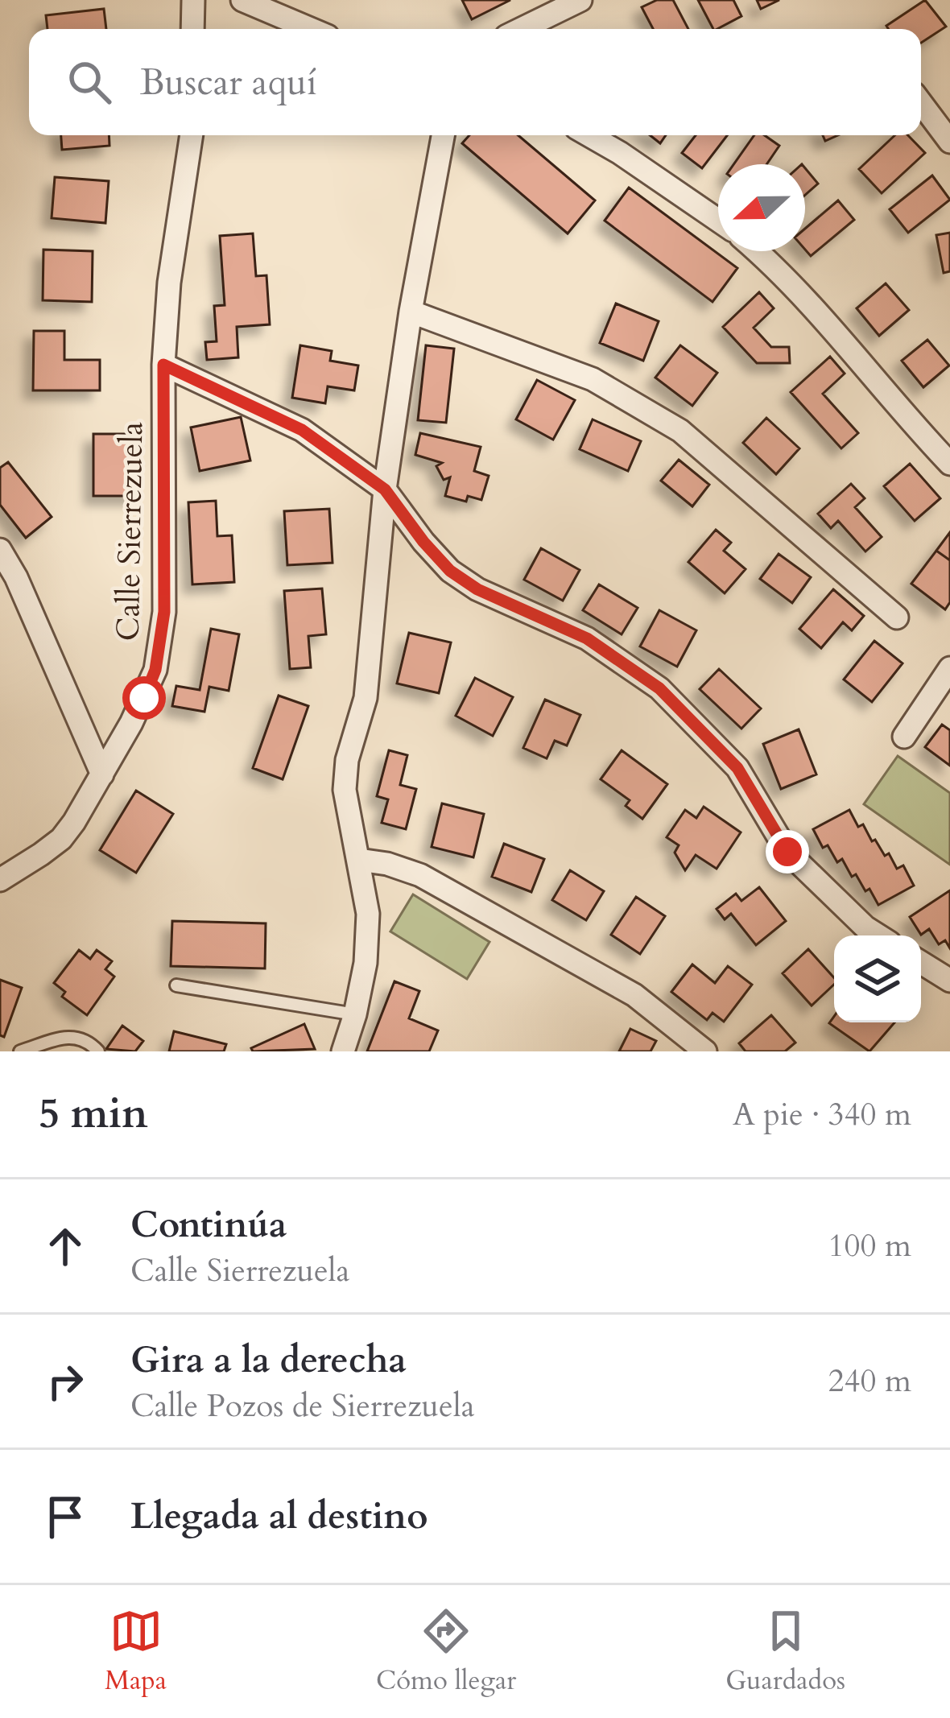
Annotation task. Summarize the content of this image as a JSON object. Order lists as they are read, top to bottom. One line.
{"streets":{"street":["Calle Sierrezuela"]},"north":"left","page":{"search":"Buscar aquí","heading":["5 min","A pie · 340 m"],"list":[["Continúa","Calle Sierrezuela","100 m"],["Gira a la derecha","Calle Pozos de Sierrezuela","240 m"],"Llegada al destino"],"nav":["Mapa","Cómo llegar","Guardados"]}}
